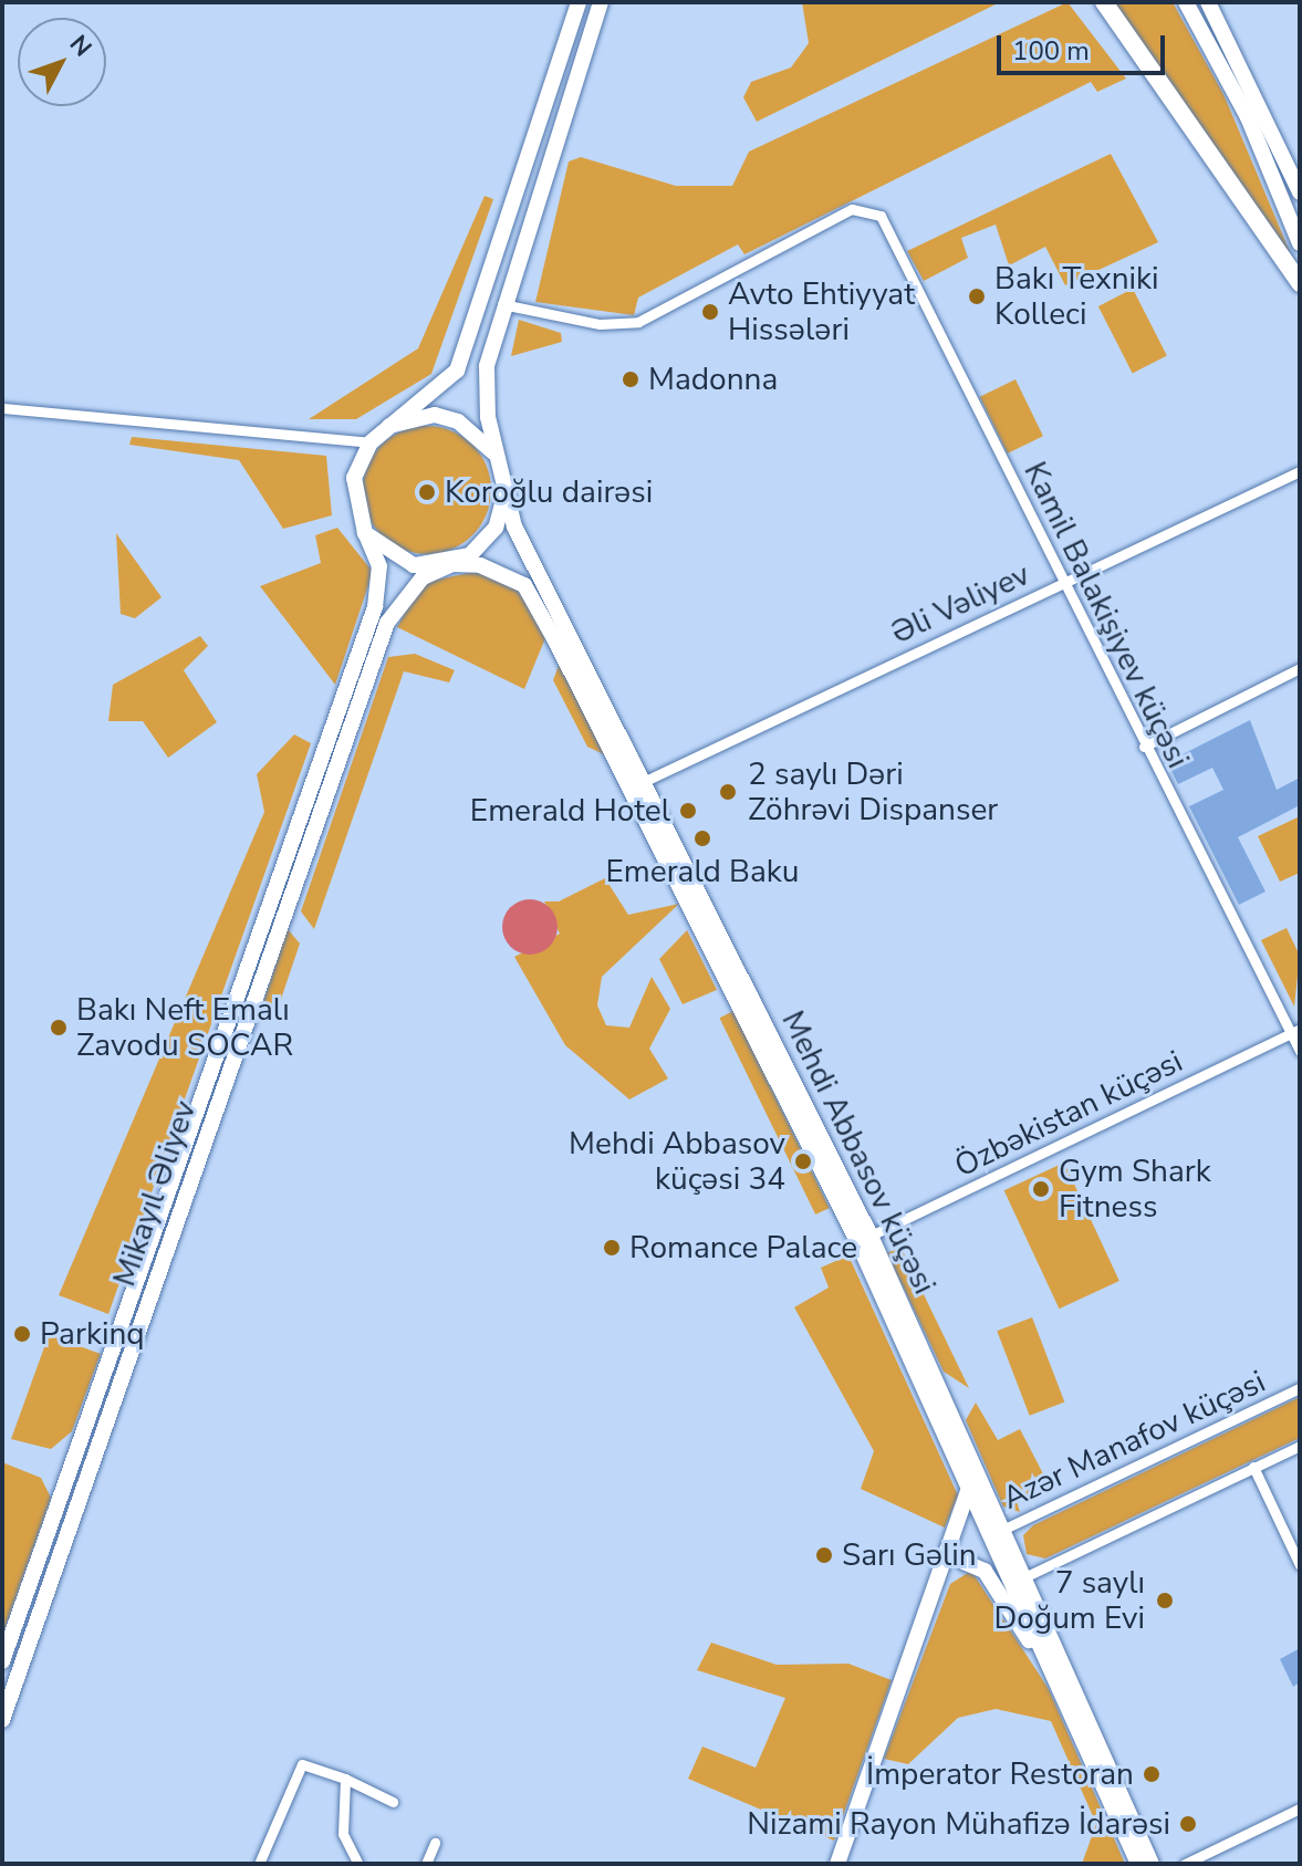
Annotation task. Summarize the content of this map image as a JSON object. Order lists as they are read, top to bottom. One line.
{"streets":{"main road":["Mehdi Abbasov küçəsi","Mikayıl Əliyev"],"street":["Əli Vəliyev","Kamil Balakişiyev küçəsi","Özbəkistan küçəsi","Azər Manafov küçəsi"]},"crossings":[["Əli Vəliyev","Kamil Balakişiyev küçəsi"],["Əli Vəliyev","Mehdi Abbasov küçəsi"],["Kamil Balakişiyev küçəsi","Özbəkistan küçəsi"],["Kamil Balakişiyev küçəsi","Mehdi Abbasov küçəsi"],["Özbəkistan küçəsi","Mehdi Abbasov küçəsi"],["Mehdi Abbasov küçəsi","Mikayıl Əliyev"],["Mehdi Abbasov küçəsi","Azər Manafov küçəsi"]],"places":["Bakı Texniki Kolleci","Avto Ehtiyyat Hissәlәri","Madonna","Koroğlu dairəsi","2 saylı Dəri Zöhrəvi Dispanser","Emerald Hotel","Emerald Baku","Bakı Neft Emalı Zavodu SOCAR","Mehdi Abbasov küçəsi 34","Gym Shark Fitness","Romance Palace","Parkinq","Sarı Gəlin","7 saylı Doğum Evi","İmperator Restoran","Nizami Rayon Mühafizə İdarəsi"],"scale_bar":"100 m","north":"top right"}
